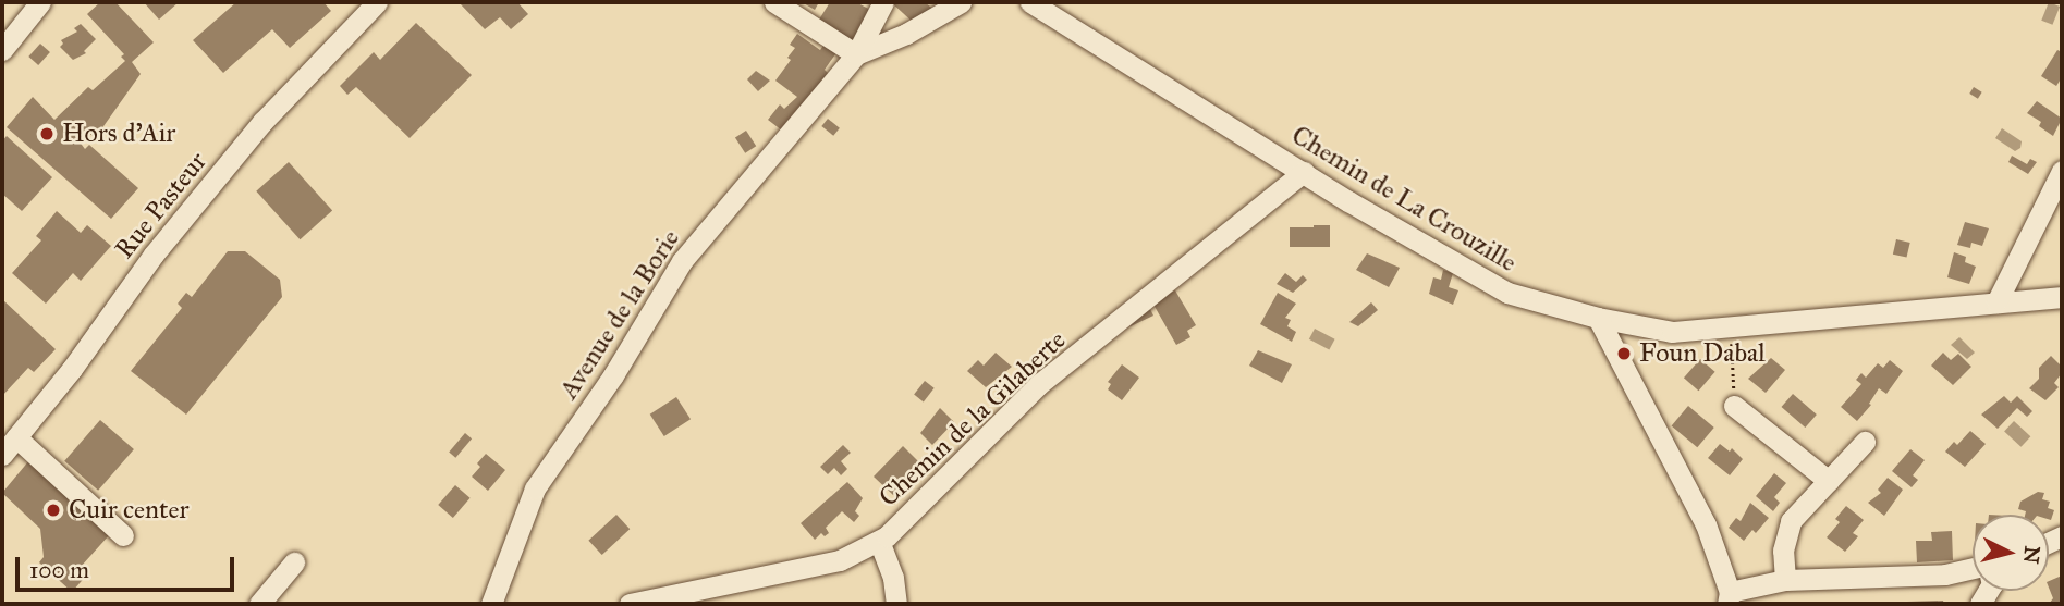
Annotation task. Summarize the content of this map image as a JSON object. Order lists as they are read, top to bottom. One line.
{"streets":{"street":["Chemin de La Crouzille","Rue Pasteur","Avenue de la Borie","Chemin de la Gilaberte"]},"crossings":[["Chemin de La Crouzille","Chemin de la Gilaberte"]],"places":["Hors d'Air","Foun Dabal","Cuir center"],"scale_bar":"100 m","north":"right"}
